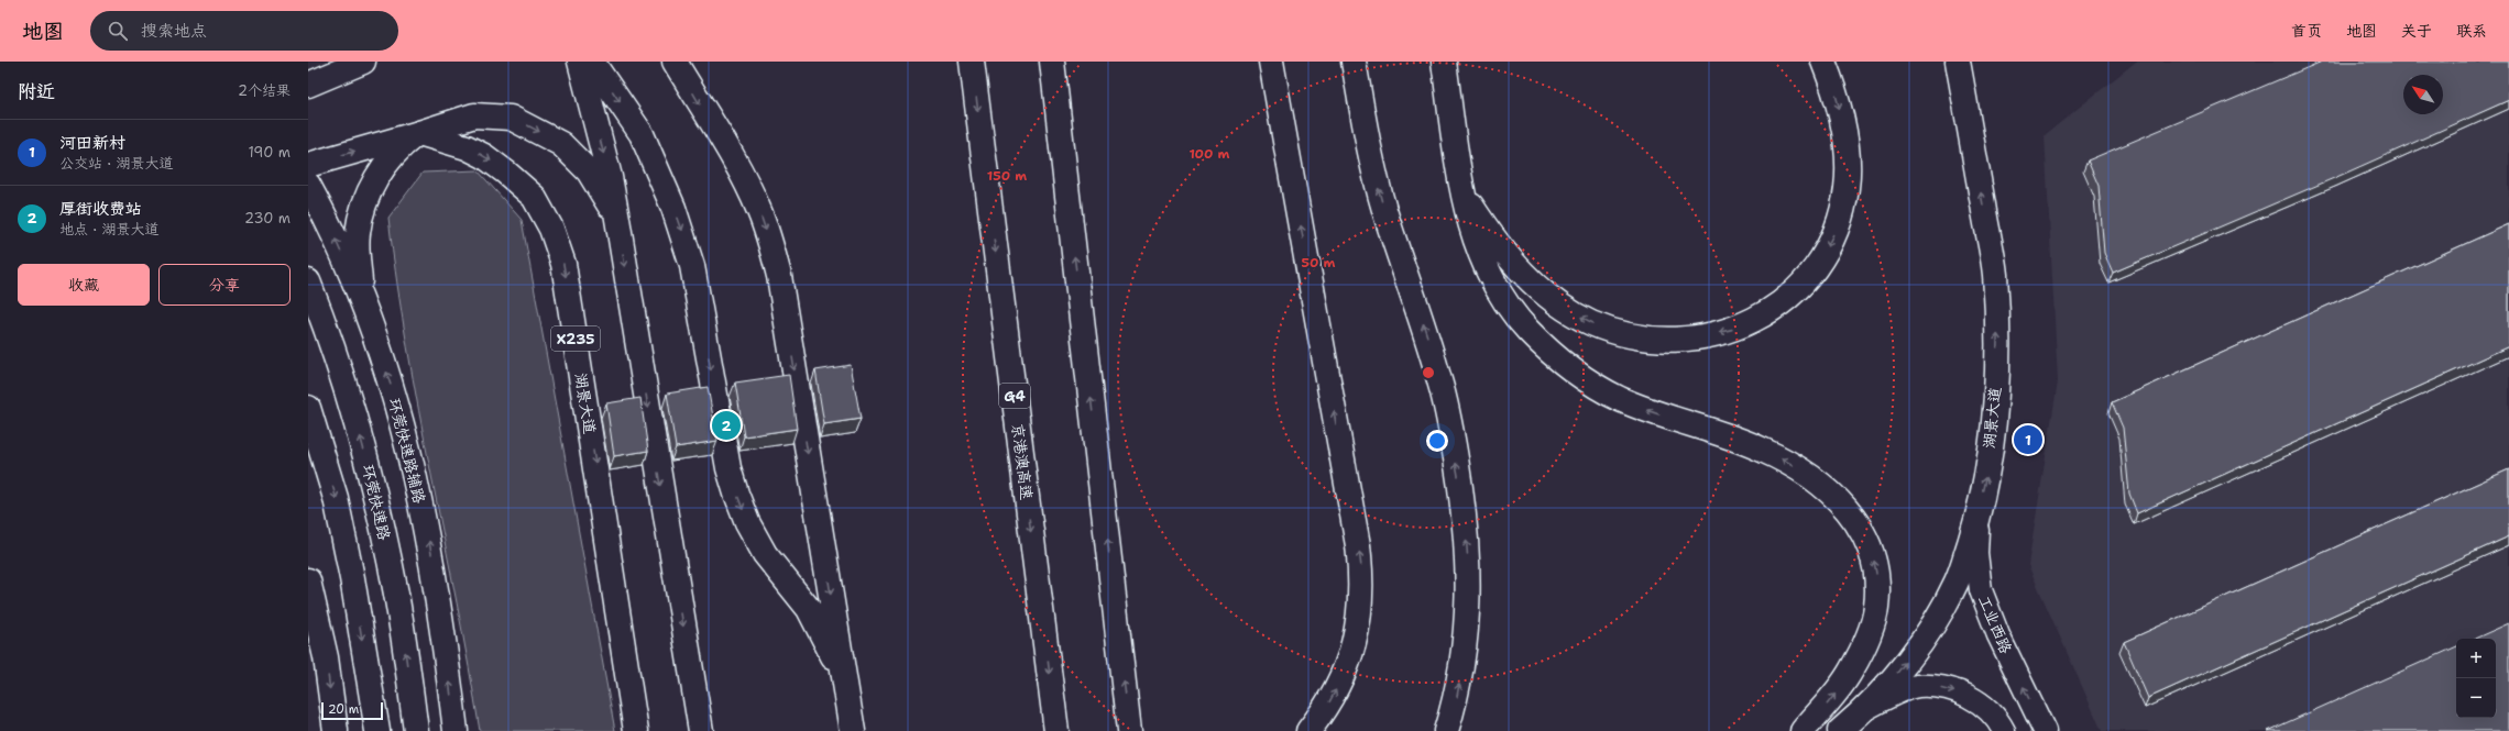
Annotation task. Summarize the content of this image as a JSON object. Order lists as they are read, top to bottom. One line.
{"streets":{"main road":["X235","G4","湖景大道","环莞快速路辅路","京港澳高速","环莞快速路"],"street":["工业西路"]},"crossings":[["湖景大道","工业西路"]],"one_way":["工业西路"],"scale_bar":"20 m","north":"top left","page":{"header":"地图","search":"搜索地点","nav":["首页","地图","关于","联系"],"heading":["附近","2个结果"],"list":[{"mark":"1","name":"河田新村","note":"公交站 · 湖景大道","value":"190 m"},{"mark":"2","name":"厚街收费站","note":"地点 · 湖景大道","value":"230 m"}],"buttons":["收藏","分享"],"pins":["2","1"],"map_buttons":["+","−"],"scale":"20 m"},"rings":["100 m","150 m","50 m"]}
